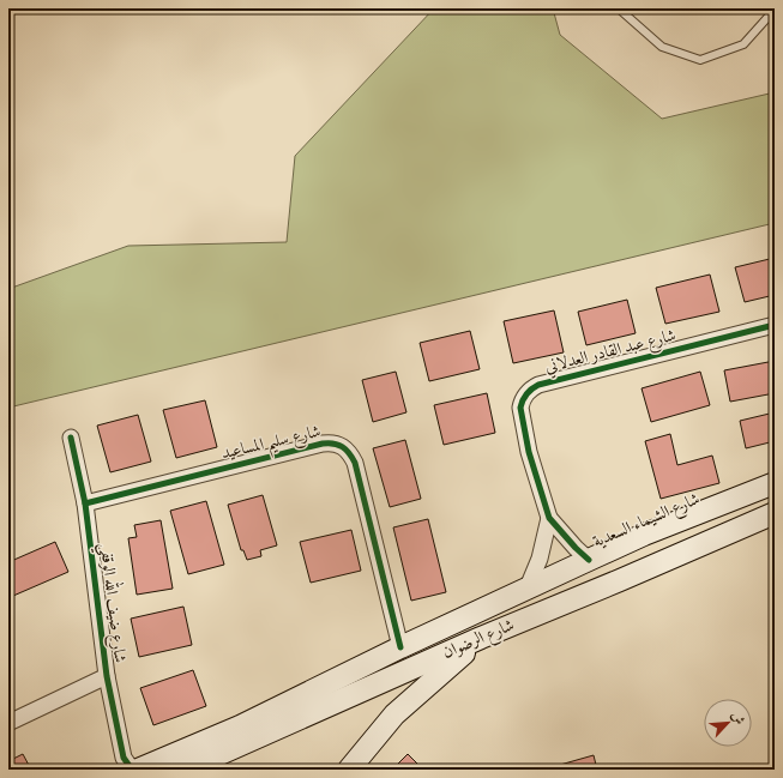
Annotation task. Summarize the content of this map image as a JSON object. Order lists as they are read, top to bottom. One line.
{"streets":{"main road":["شارع الشيماء السعدية","شارع الرضوان"],"street":["شارع عبد القادر العدلاني","شارع سليم المساعيد","شارع ضيف الله الوقفي"]},"crossings":[["شارع عبد القادر العدلاني","شارع الشيماء السعدية"],["شارع سليم المساعيد","شارع الشيماء السعدية"],["شارع سليم المساعيد","شارع ضيف الله الوقفي"]],"north":"top right"}
